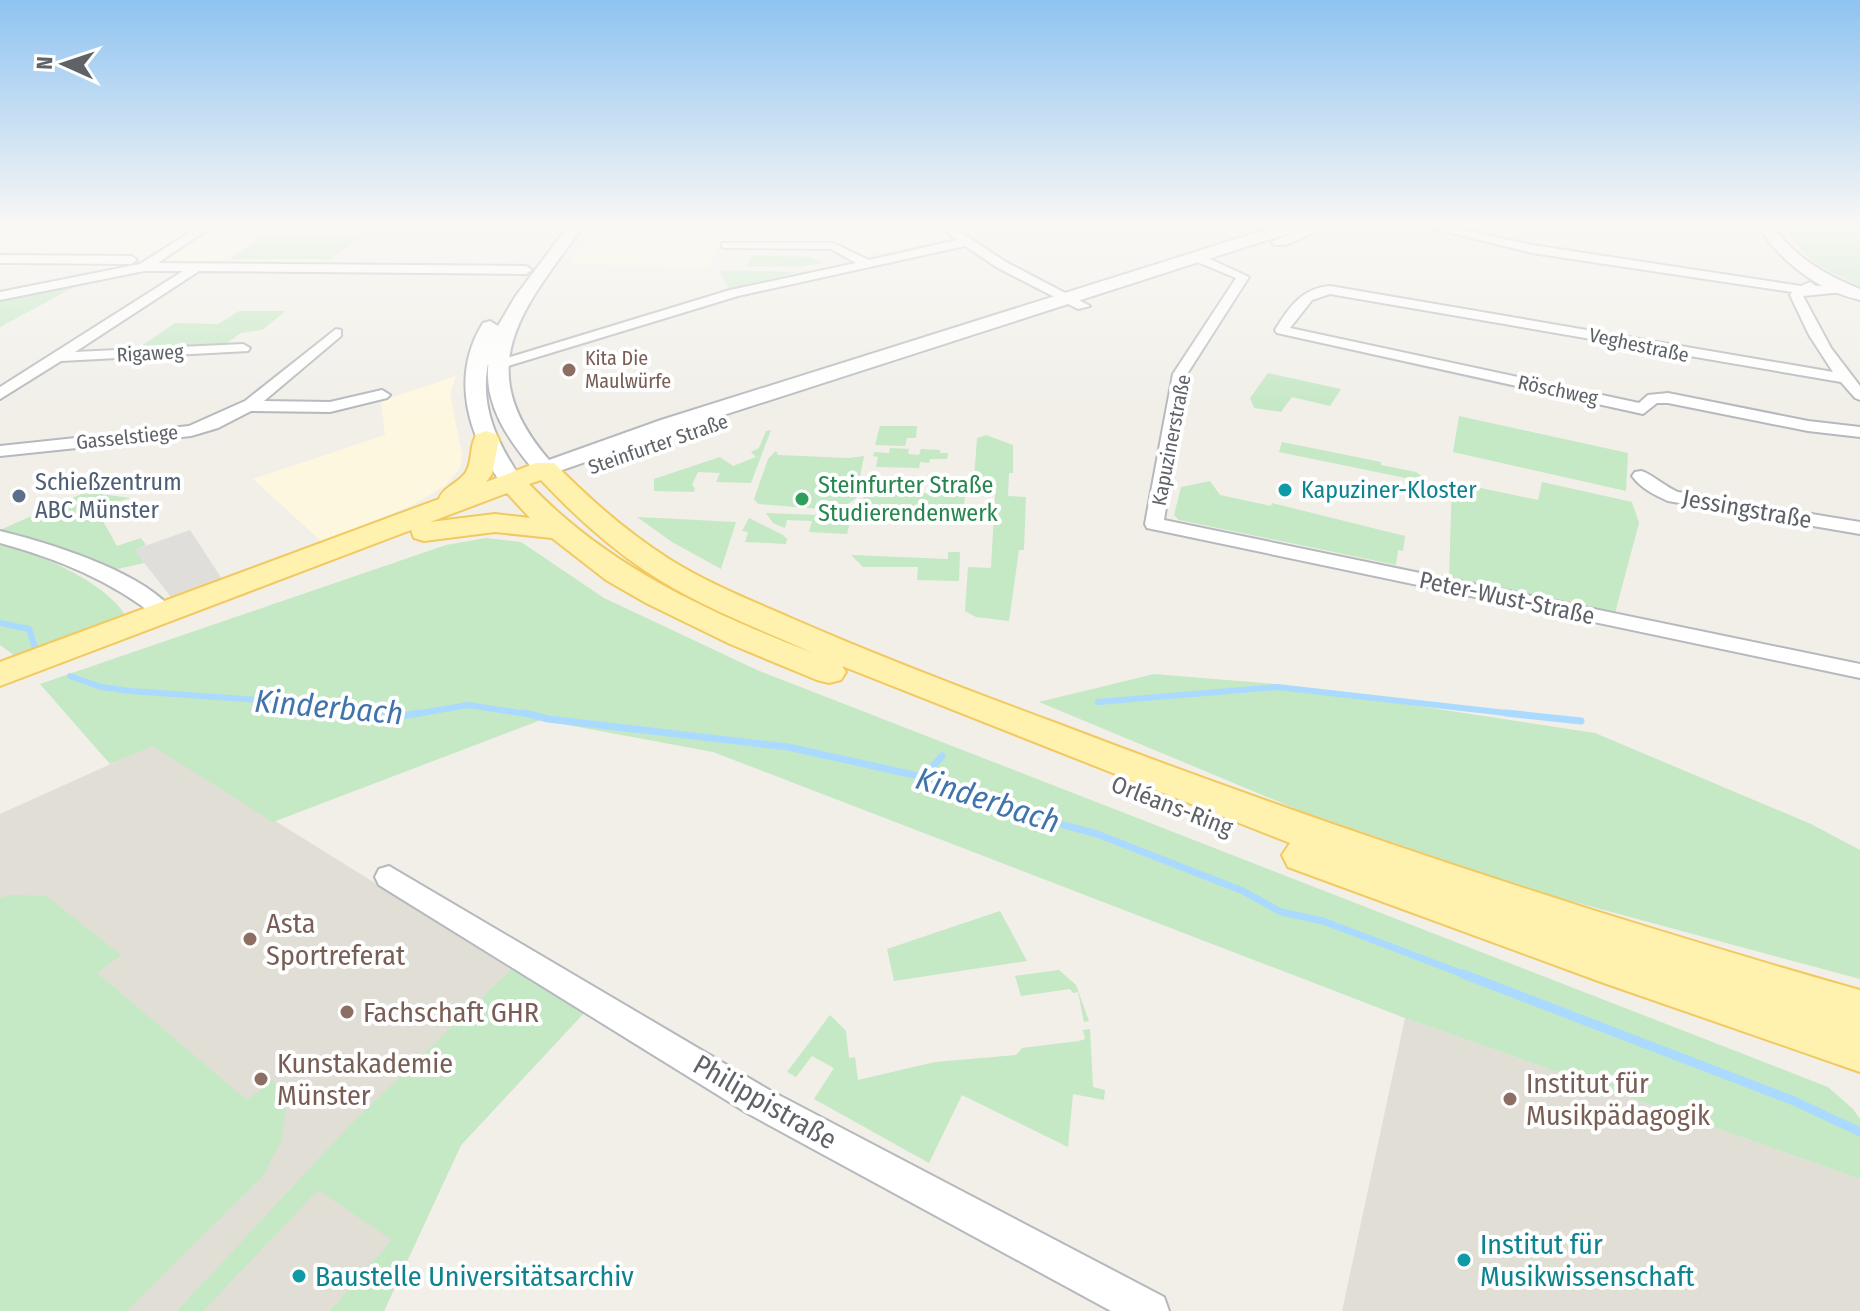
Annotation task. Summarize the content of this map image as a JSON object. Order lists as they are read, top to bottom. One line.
{"streets":{"main road":["Steinfurter Straße","Orléans-Ring"],"street":["Veghestraße","Rigaweg","Röschweg","Gasselstiege","Kapuzinerstraße","Jessingstraße","Peter-Wust-Straße","Philippistraße"]},"crossings":[["Veghestraße","Röschweg"],["Kapuzinerstraße","Peter-Wust-Straße"],["Steinfurter Straße","Orléans-Ring"]],"water":["Kinderbach"],"places":["Kita Die Maulwürfe","Kapuziner-Kloster","Schießzentrum ABC Münster","Steinfurter Straße Studierendenwerk","Asta Sportreferat","Fachschaft GHR","Kunstakademie Münster","Institut für Musikpädagogik","Institut für Musikwissenschaft","Baustelle Universitätsarchiv"],"north":"left"}
